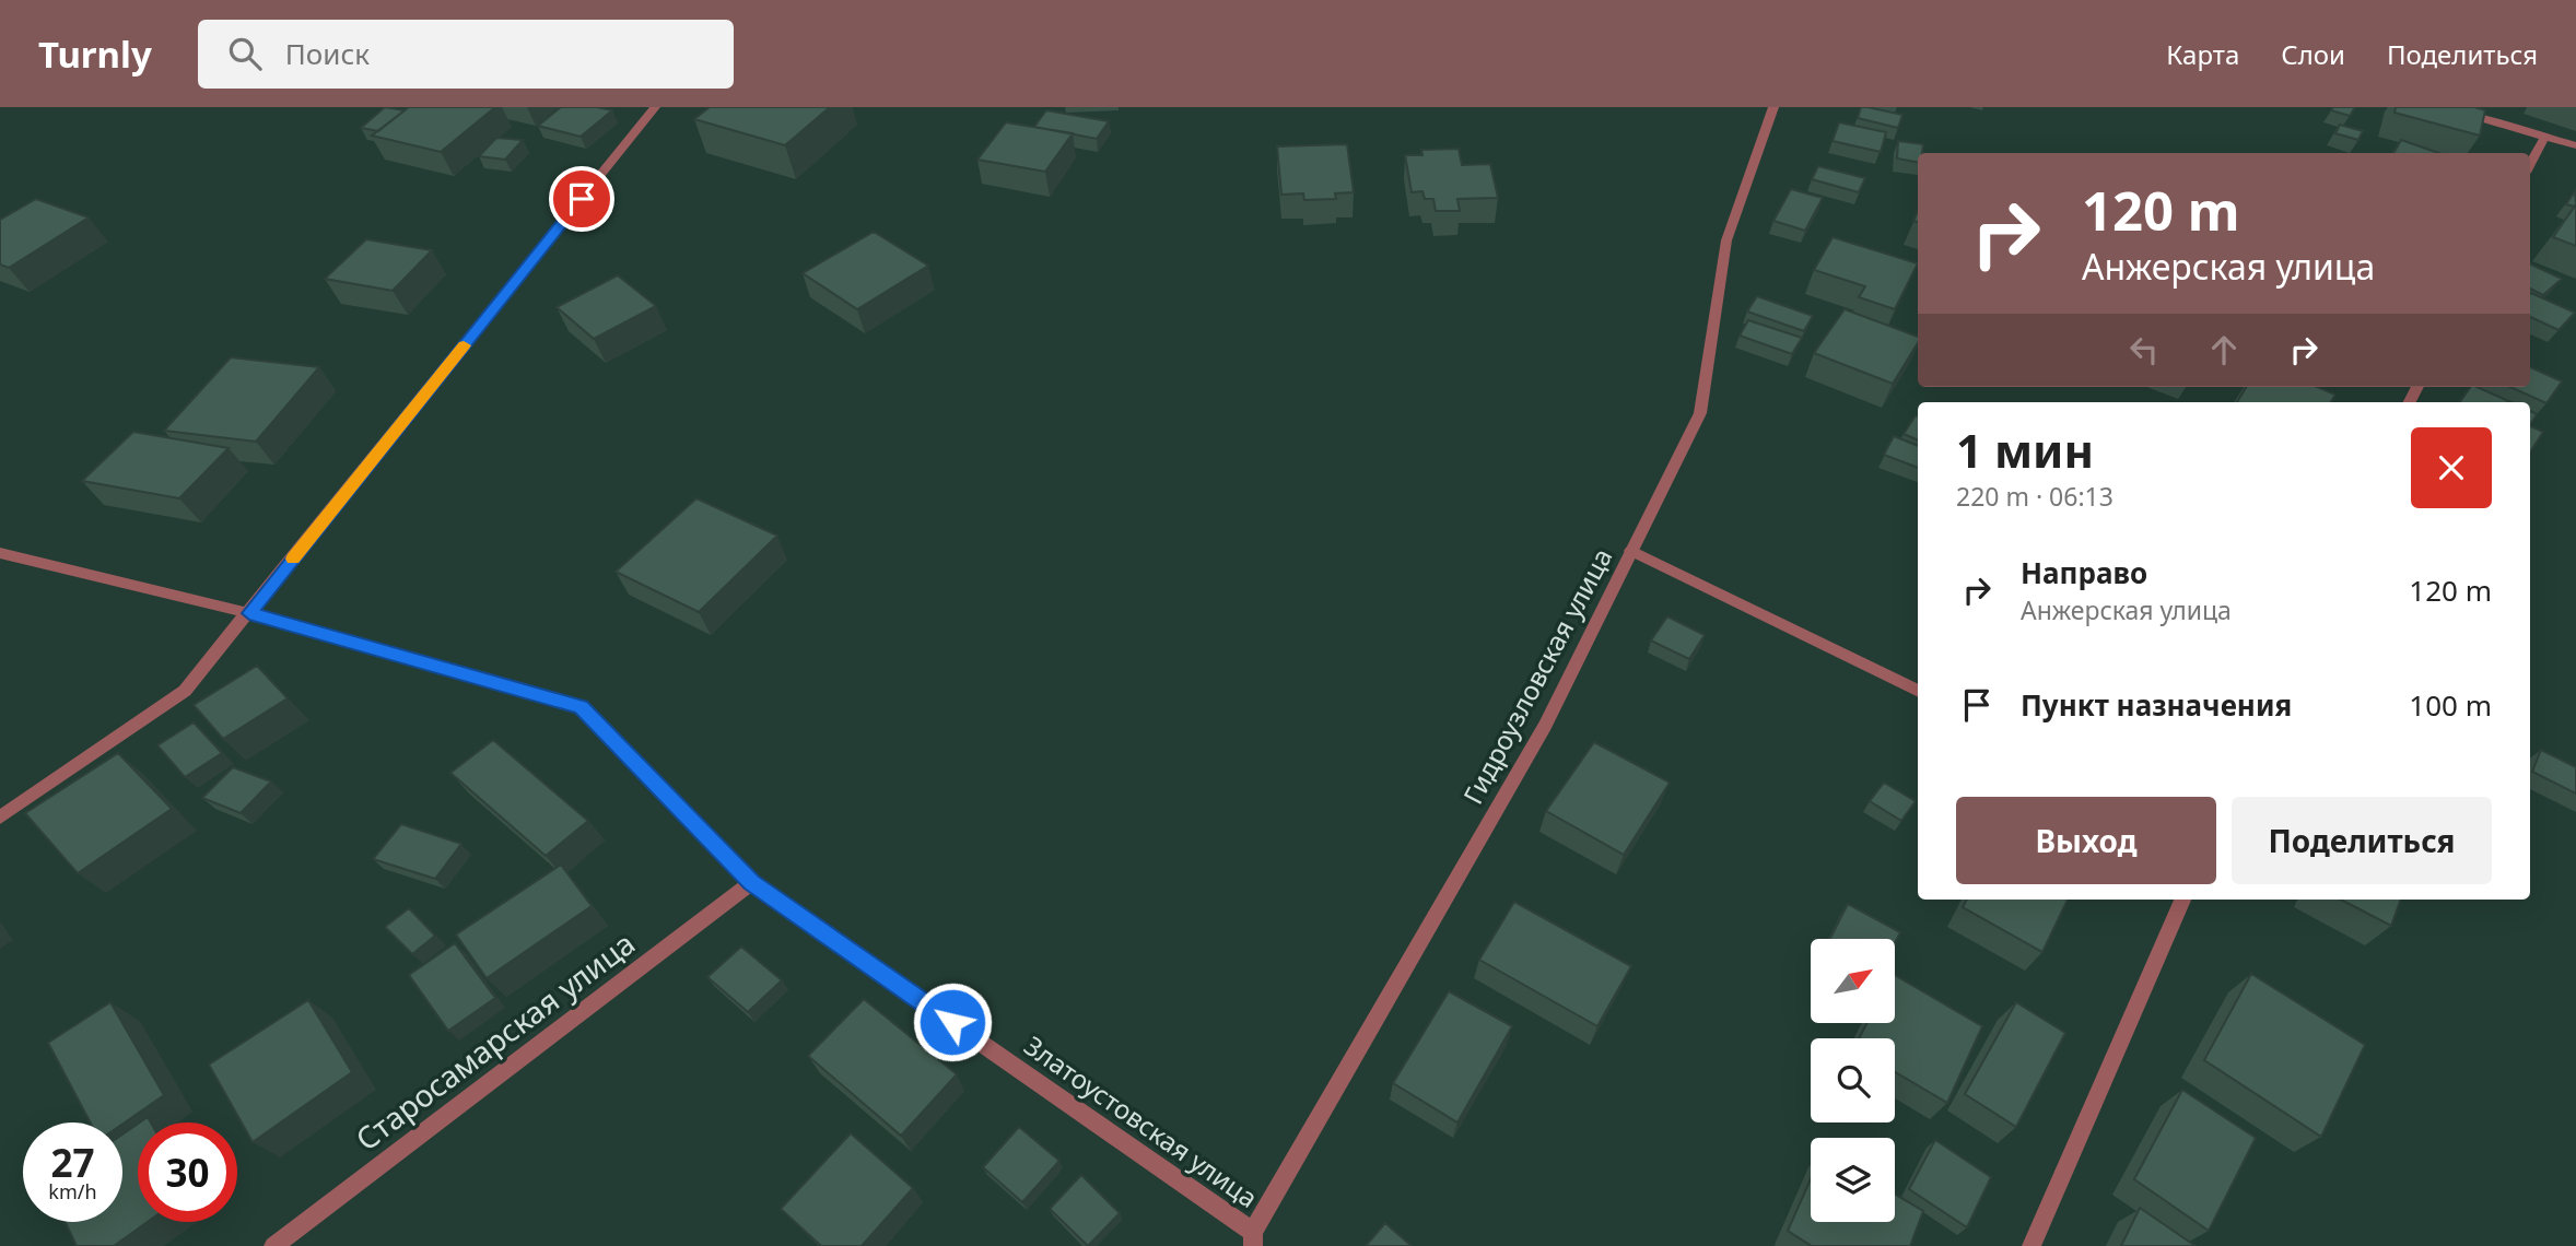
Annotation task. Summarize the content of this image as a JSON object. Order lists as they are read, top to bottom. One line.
{"streets":{"street":["Гидроузловская улица","Старосамарская улица","Златоустовская улица"]},"crossings":[["Гидроузловская улица","Златоустовская улица"],["Старосамарская улица","Златоустовская улица"]],"north":"top right","page":{"header":"Turnly","search":"Поиск","nav":["Карта","Слои","Поделиться"],"turn":["120 m","Анжерская улица"],"heading":["1 мин","220 m · 06:13"],"list":[{"name":"Направо","note":"Анжерская улица","value":"120 m"},{"name":"Пункт назначения","value":"100 m"}],"buttons":["Выход","Поделиться"],"speed":"27 km/h","limit":"30"}}
